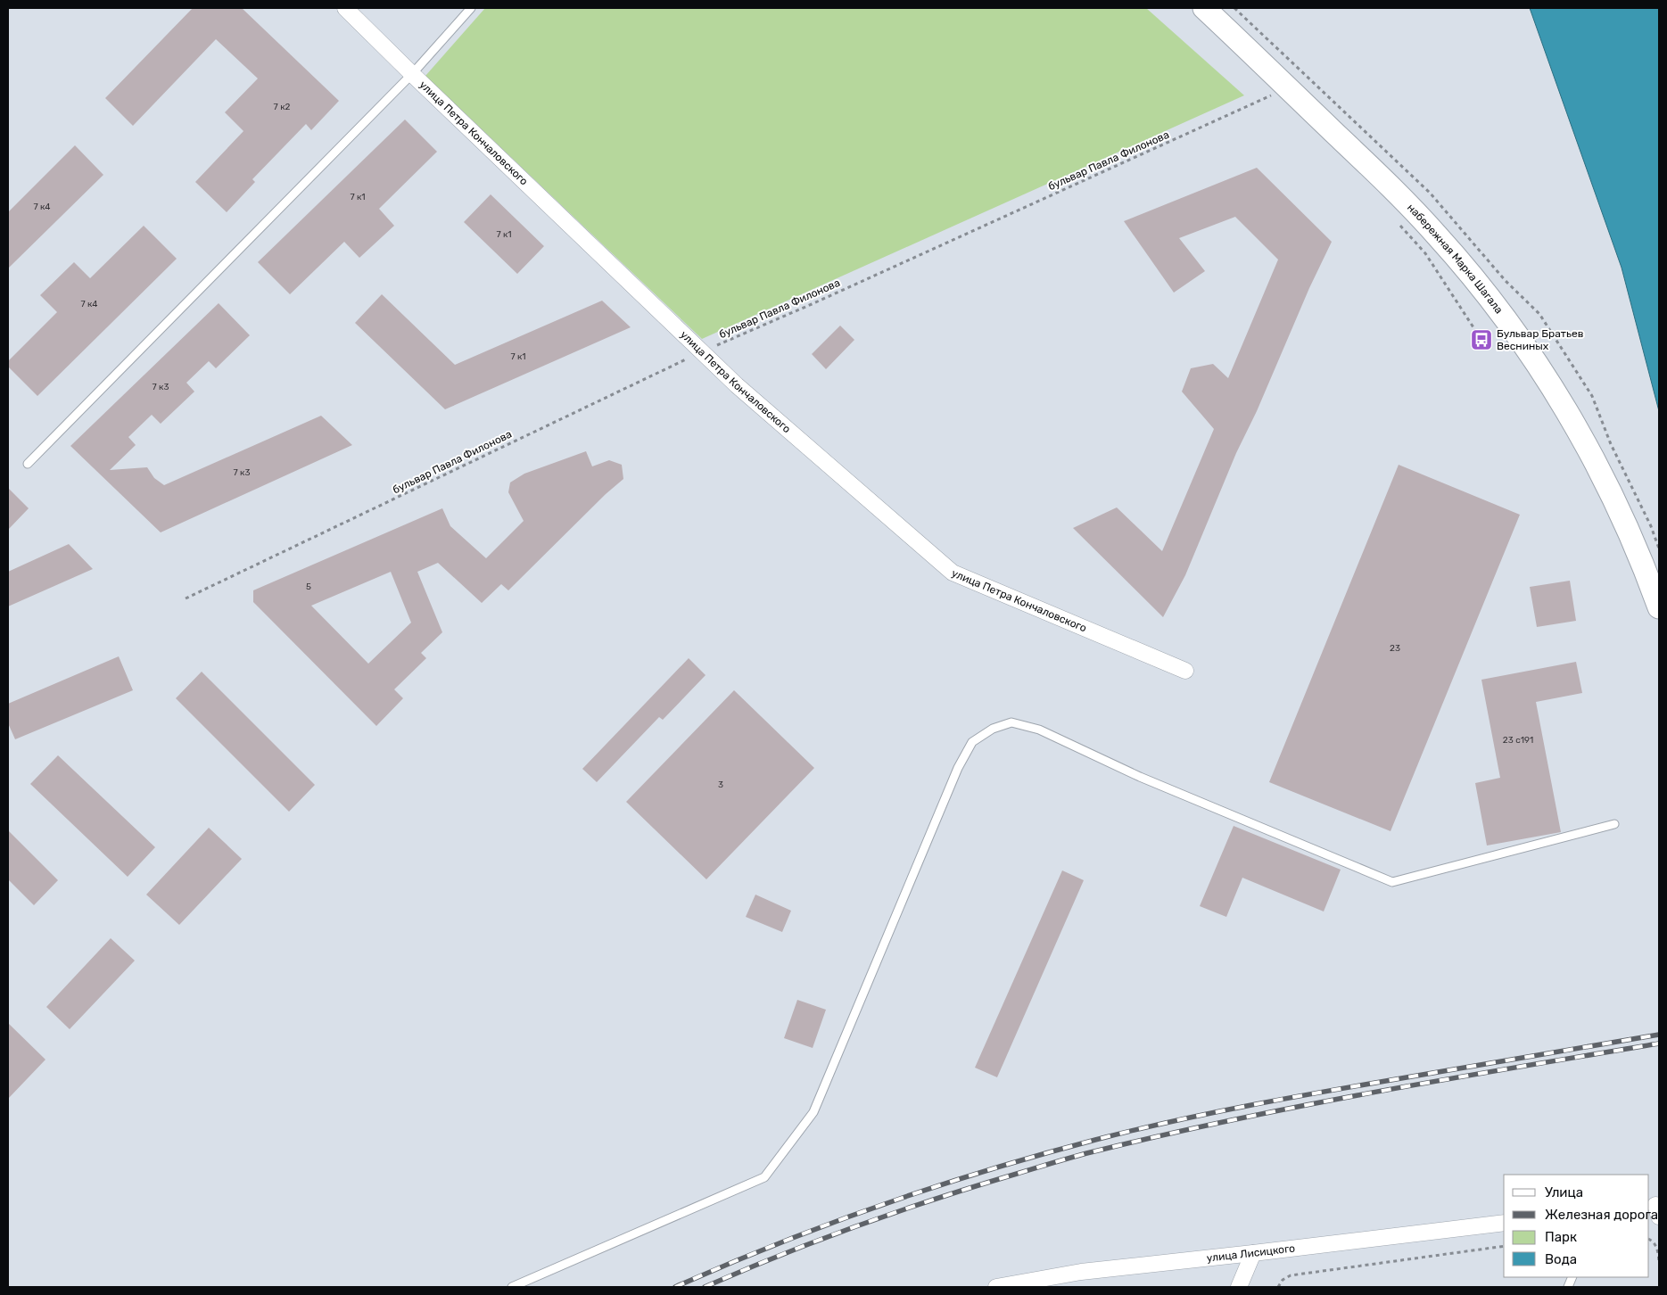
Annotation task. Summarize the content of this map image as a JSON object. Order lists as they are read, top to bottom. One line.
{"streets":{"main road":["набережная Марка Шагала"],"street":["улица Петра Кончаловского","улица Лисицкого"],"path":["бульвар Павла Филонова"]},"crossings":[["улица Петра Кончаловского","бульвар Павла Филонова"],["бульвар Павла Филонова","набережная Марка Шагала"]],"places":{"bus stop":["Бульвар Братьев Весниных"]},"house_numbers":["7 к2","7 к1","7 к4","7 к1","7 к4","7 к1","7 к3","7 к3","5","23","23 c191","3"],"legend":["Улица","Железная дорога","Парк","Вода"]}
